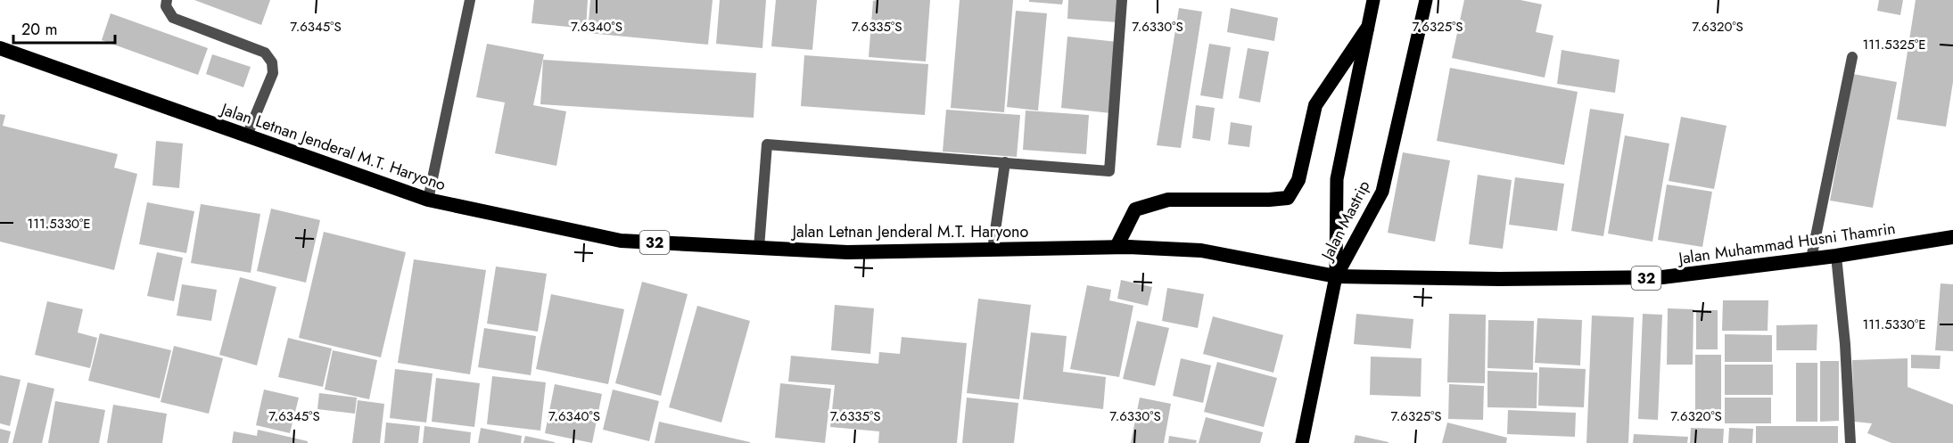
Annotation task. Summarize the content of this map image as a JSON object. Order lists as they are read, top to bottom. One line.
{"streets":{"highway":["Jalan Letnan Jenderal M.T. Haryono","32","Jalan Muhammad Husni Thamrin"],"main road":["Jalan Mastrip"]},"crossings":[["Jalan Letnan Jenderal M.T. Haryono","Jalan Mastrip"],["Jalan Letnan Jenderal M.T. Haryono","Jalan Muhammad Husni Thamrin"],["Jalan Mastrip","Jalan Muhammad Husni Thamrin"]],"scale_bar":"20 m","coordinates":["7.6345°S","7.6340°S","7.6335°S","7.6330°S","7.6325°S","7.6320°S","111.5325°E","111.5330°E"]}
